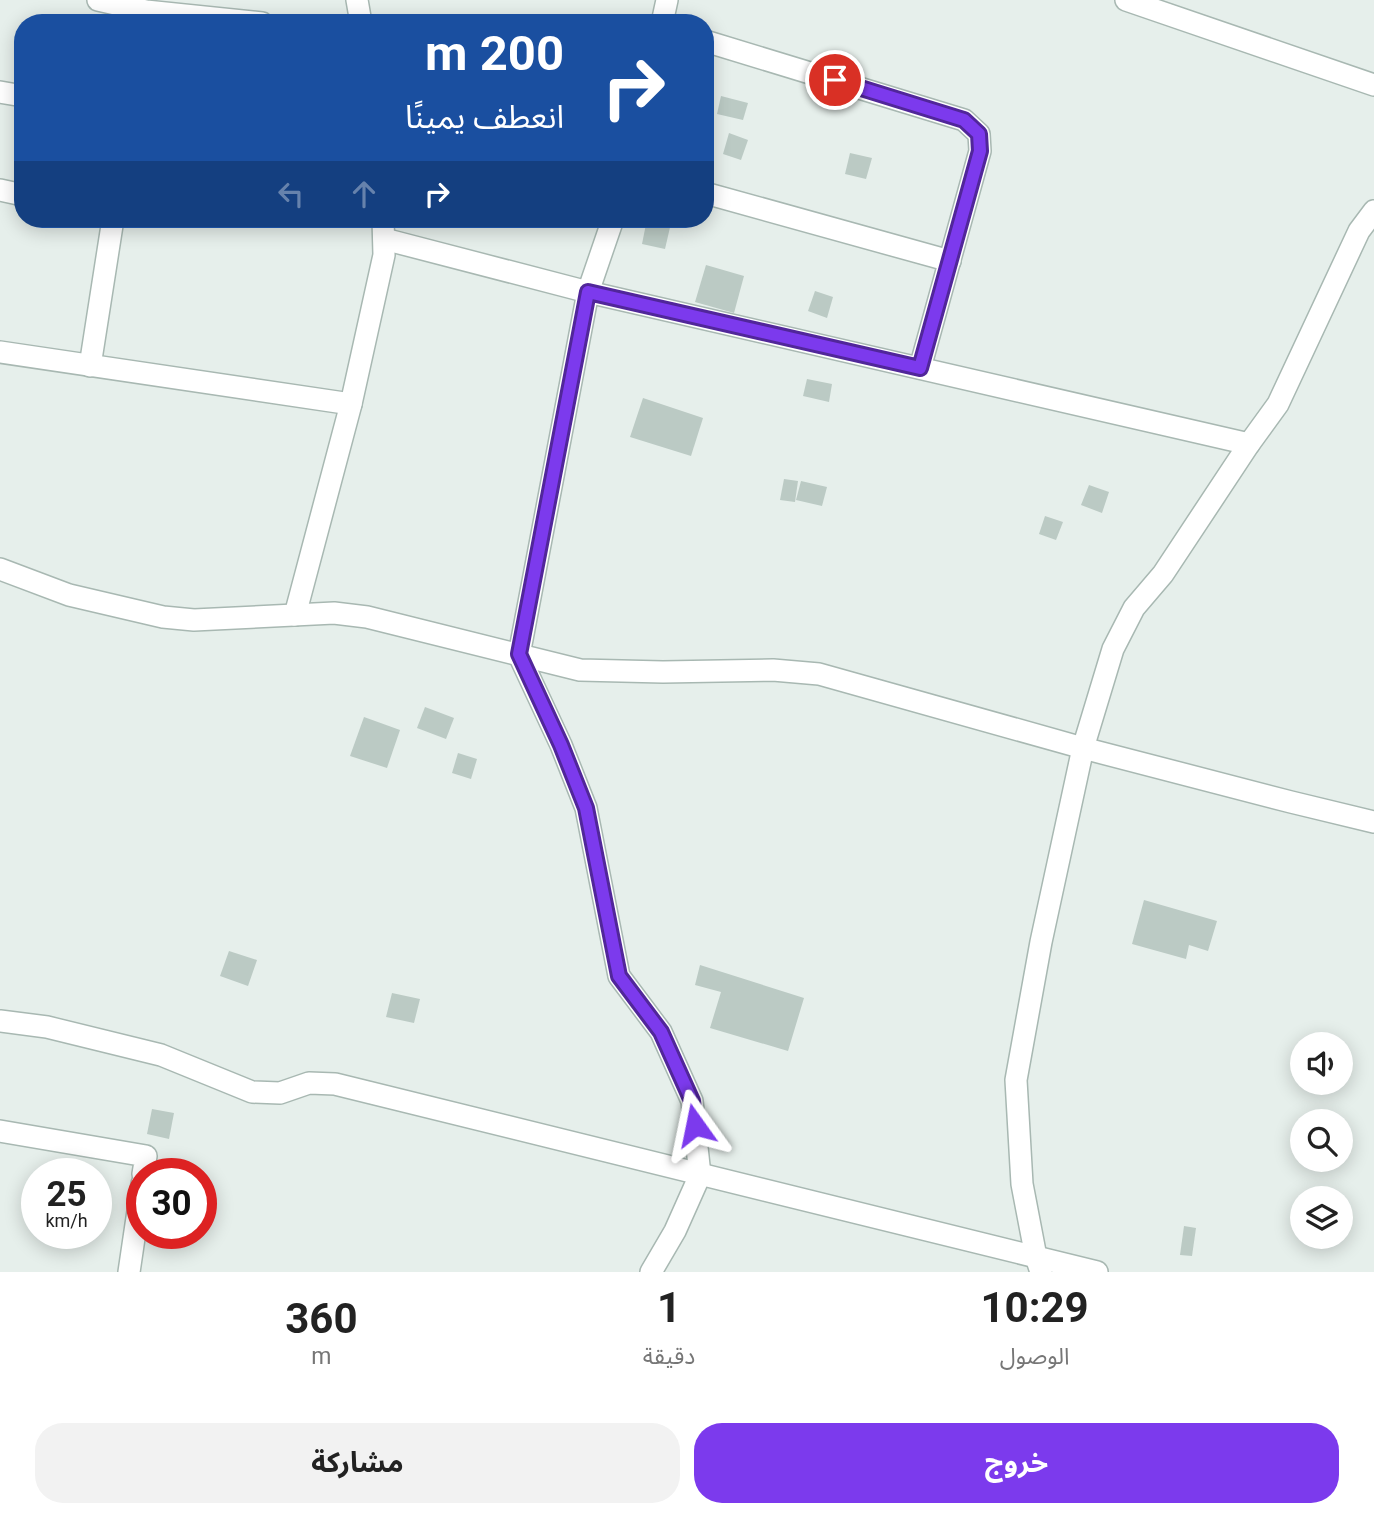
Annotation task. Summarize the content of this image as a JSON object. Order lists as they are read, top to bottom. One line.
{"page":{"turn":["200 m","انعطف يمينًا"],"speed":"25 km/h","limit":"30","eta":["10:29","الوصول","1","دقيقة","360","m"],"buttons":["خروج","مشاركة"]}}
